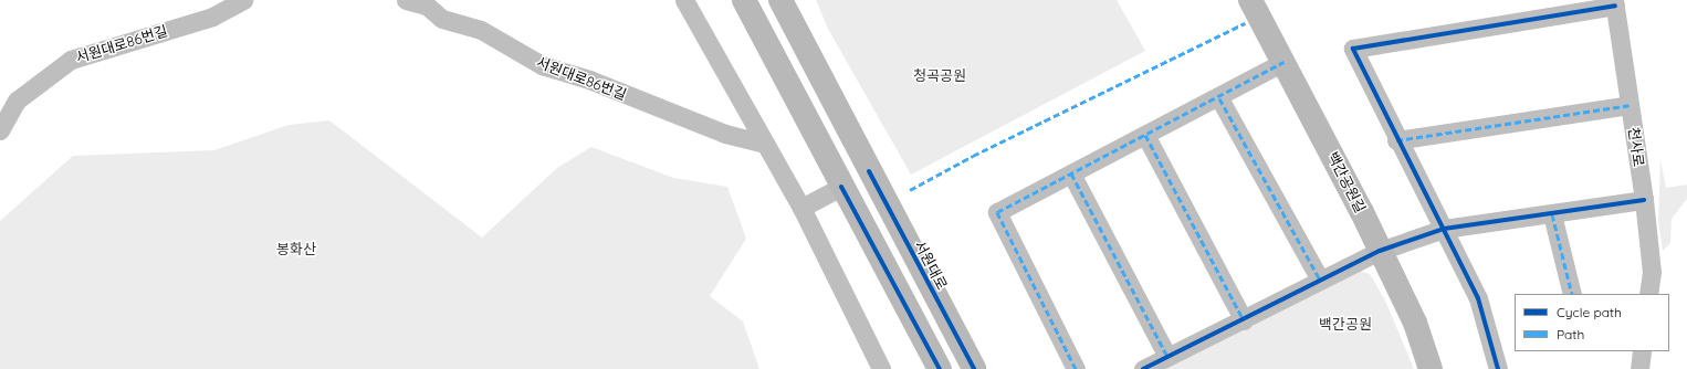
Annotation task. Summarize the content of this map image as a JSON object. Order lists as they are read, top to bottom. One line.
{"streets":{"street":["서원대로86번길","천사로","백간공원길","서원대로"]},"parks":["청곡공원","봉화산","백간공원"],"legend":["Cycle path","Path"]}
